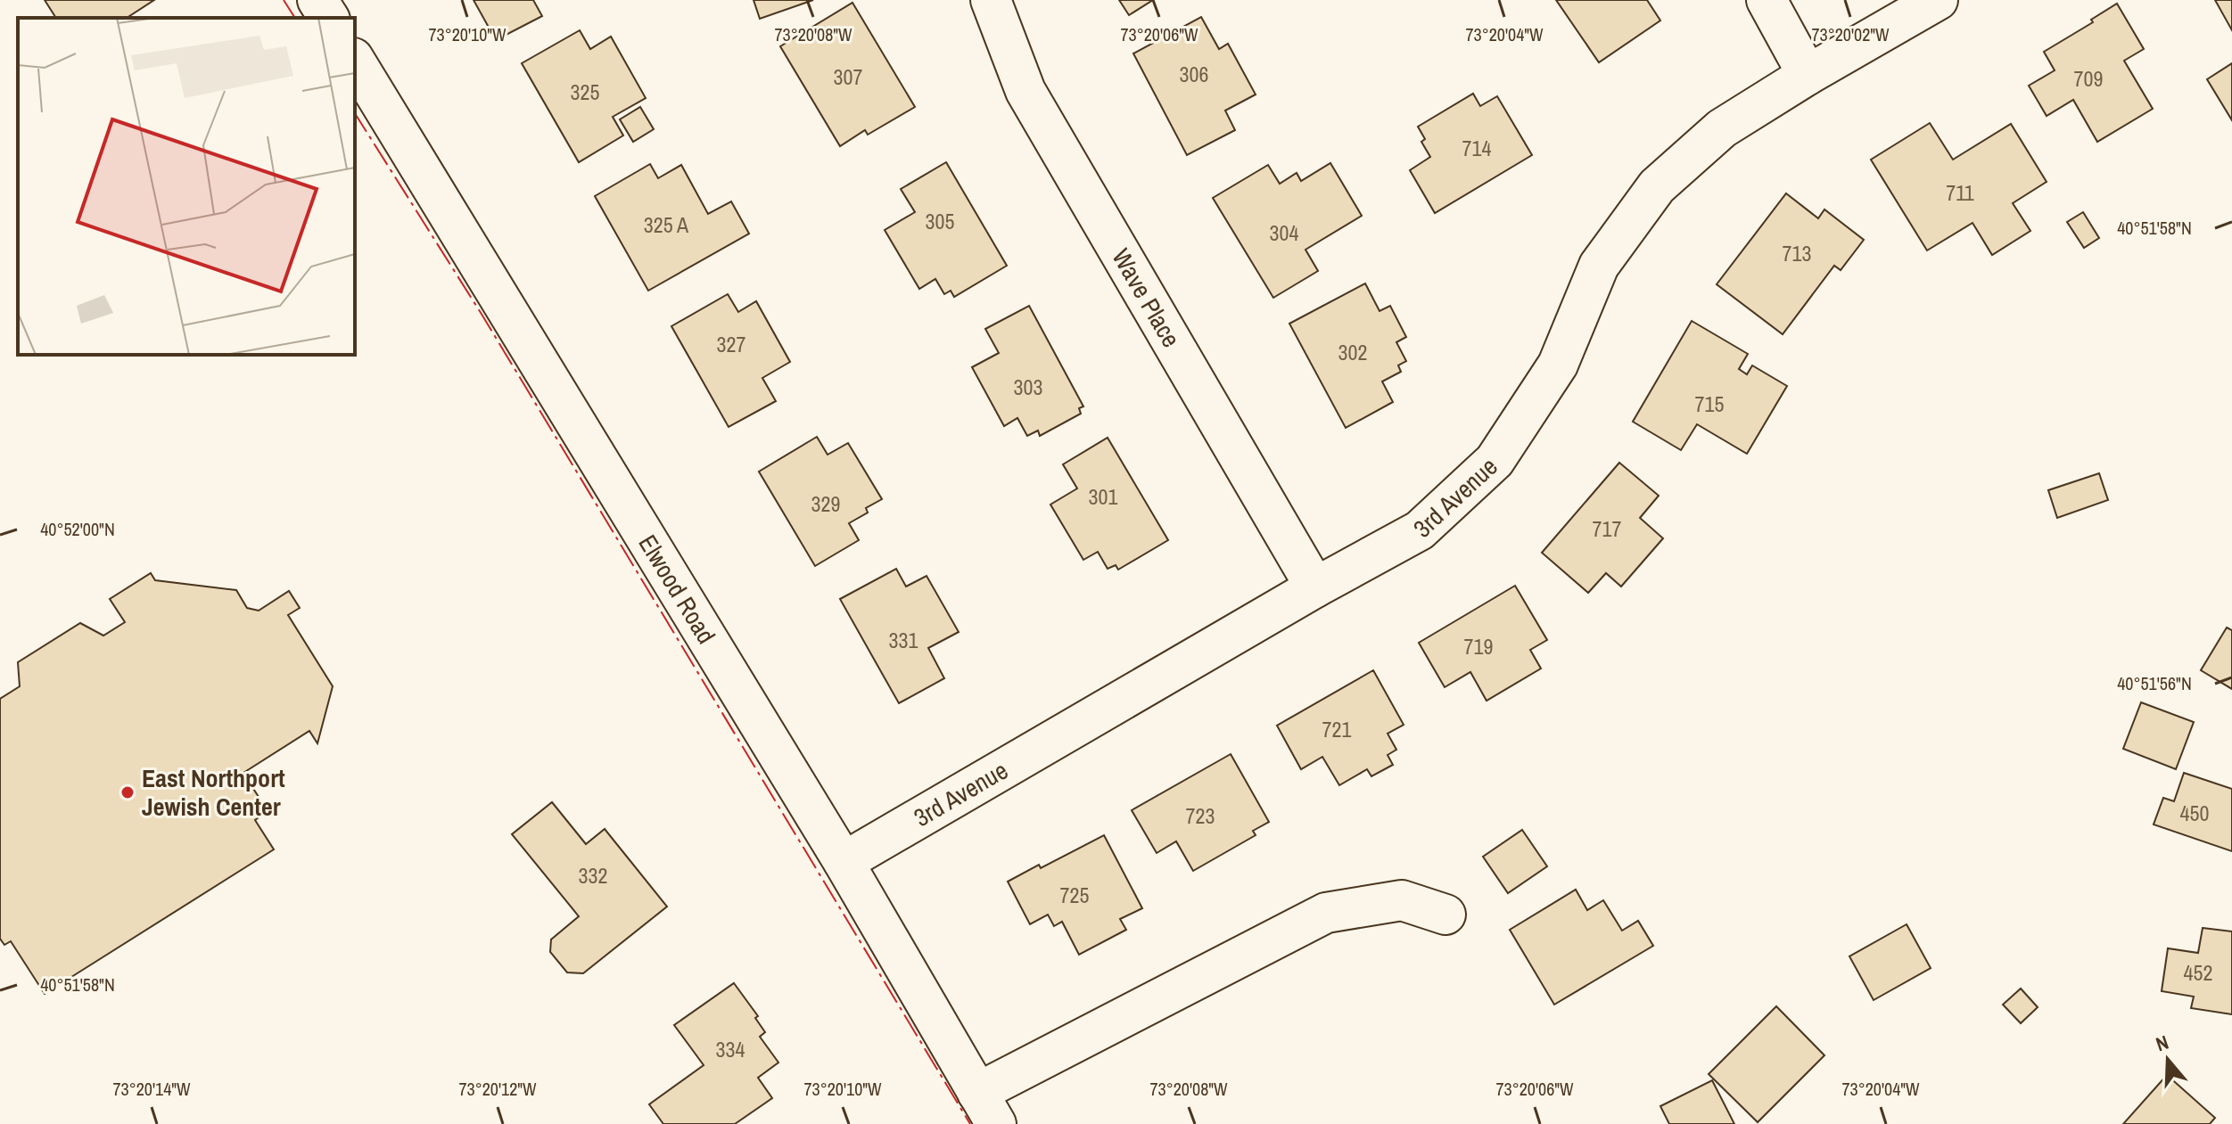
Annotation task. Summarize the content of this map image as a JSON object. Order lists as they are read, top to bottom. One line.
{"streets":{"street":["Wave Place","3rd Avenue","Elwood Road"]},"crossings":[["Wave Place","3rd Avenue"],["3rd Avenue","Elwood Road"]],"places":["East Northport Jewish Center"],"house_numbers":["306","307","709","325","714","711","305","325 A","304","713","327","302","303","715","301","329","717","331","719","721","450","723","332","725","452","334"],"north":"top","coordinates":["73°20'10\"W","73°20'08\"W","73°20'06\"W","73°20'04\"W","73°20'02\"W","40°51'58\"N","40°52'00\"N","40°51'56\"N","73°20'14\"W","73°20'12\"W"]}
